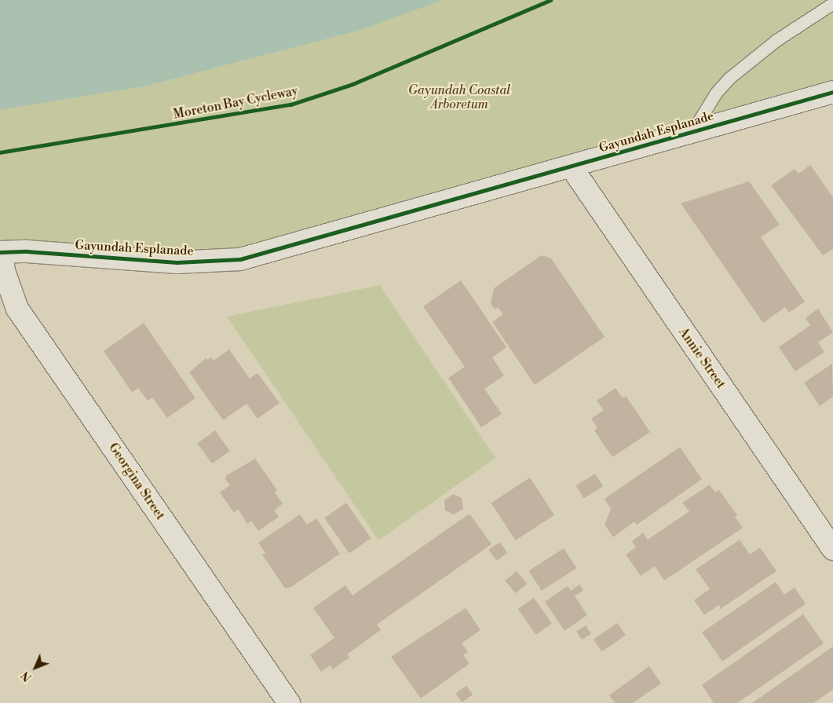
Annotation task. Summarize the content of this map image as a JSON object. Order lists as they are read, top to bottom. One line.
{"streets":{"street":["Gayundah Esplanade","Annie Street","Georgina Street"],"cycle path":["Moreton Bay Cycleway"]},"crossings":[["Gayundah Esplanade","Annie Street"],["Gayundah Esplanade","Georgina Street"]],"parks":["Gayundah Coastal Arboretum"],"north":"bottom left"}
